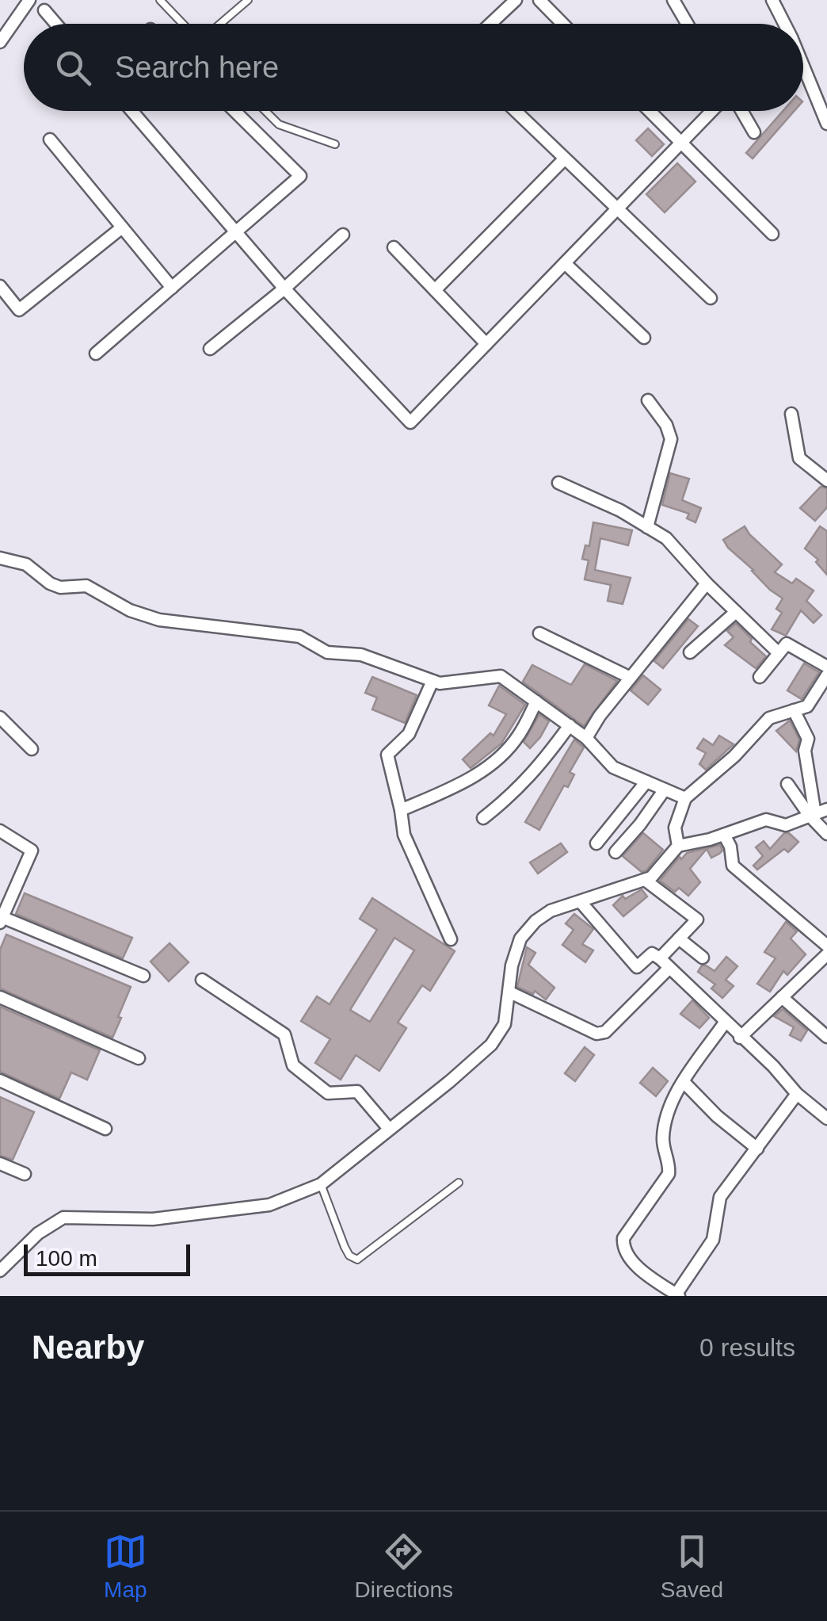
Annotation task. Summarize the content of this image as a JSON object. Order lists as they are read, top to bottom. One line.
{"scale_bar":"100 m","page":{"search":"Search here","scale":"100 m","heading":["Nearby","0 results"],"nav":["Map","Directions","Saved"]}}
